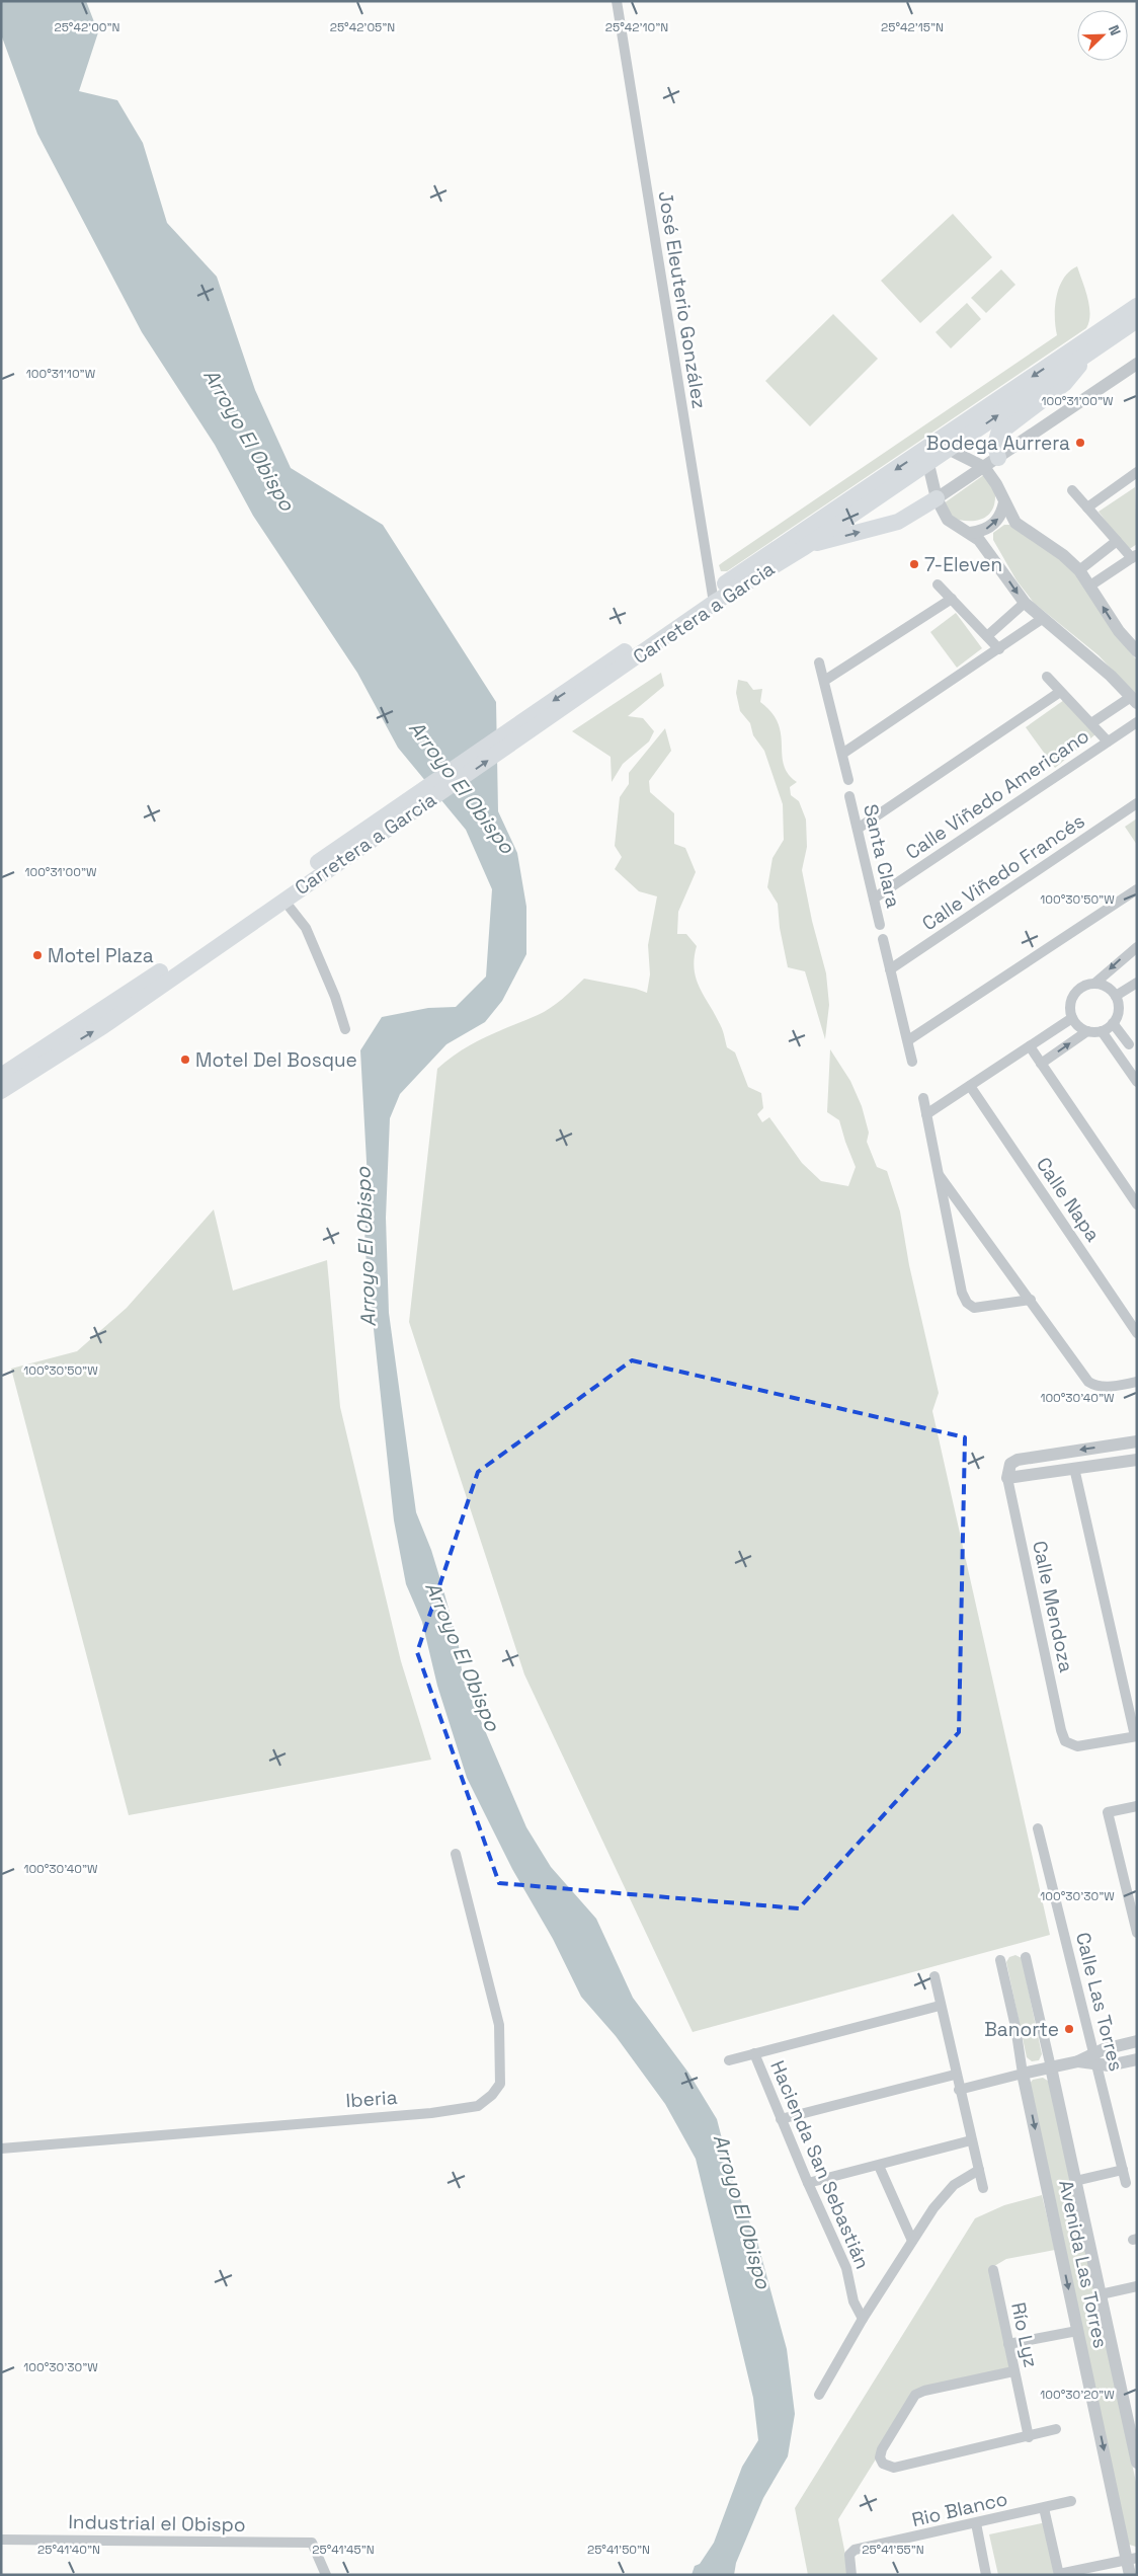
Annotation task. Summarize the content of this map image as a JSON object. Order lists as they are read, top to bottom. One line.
{"streets":{"main road":["Carretera a Garcia"],"street":["José Eleuterio González","Calle Viñedo Americano","Santa Clara","Calle Viñedo Francés","Calle Napa","Calle Mendoza","Calle Las Torres","Iberia","Hacienda San Sebastián","Avenida Las Torres","Río Lyz","Rio Blanco","Industrial el Obispo"]},"crossings":[["José Eleuterio González","Carretera a Garcia"],["Calle Viñedo Americano","Santa Clara"]],"water":["Arroyo El Obispo"],"places":["Bodega Aurrera","7-Eleven","Motel Plaza","Motel Del Bosque","Banorte"],"north":"top right","coordinates":["25°42'00\"N","25°42'05\"N","25°42'10\"N","25°42'15\"N","100°31'10\"W","100°31'00\"W","100°30'50\"W","100°30'40\"W","100°30'30\"W","100°30'20\"W","25°41'40\"N","25°41'45\"N","25°41'50\"N","25°41'55\"N"]}
